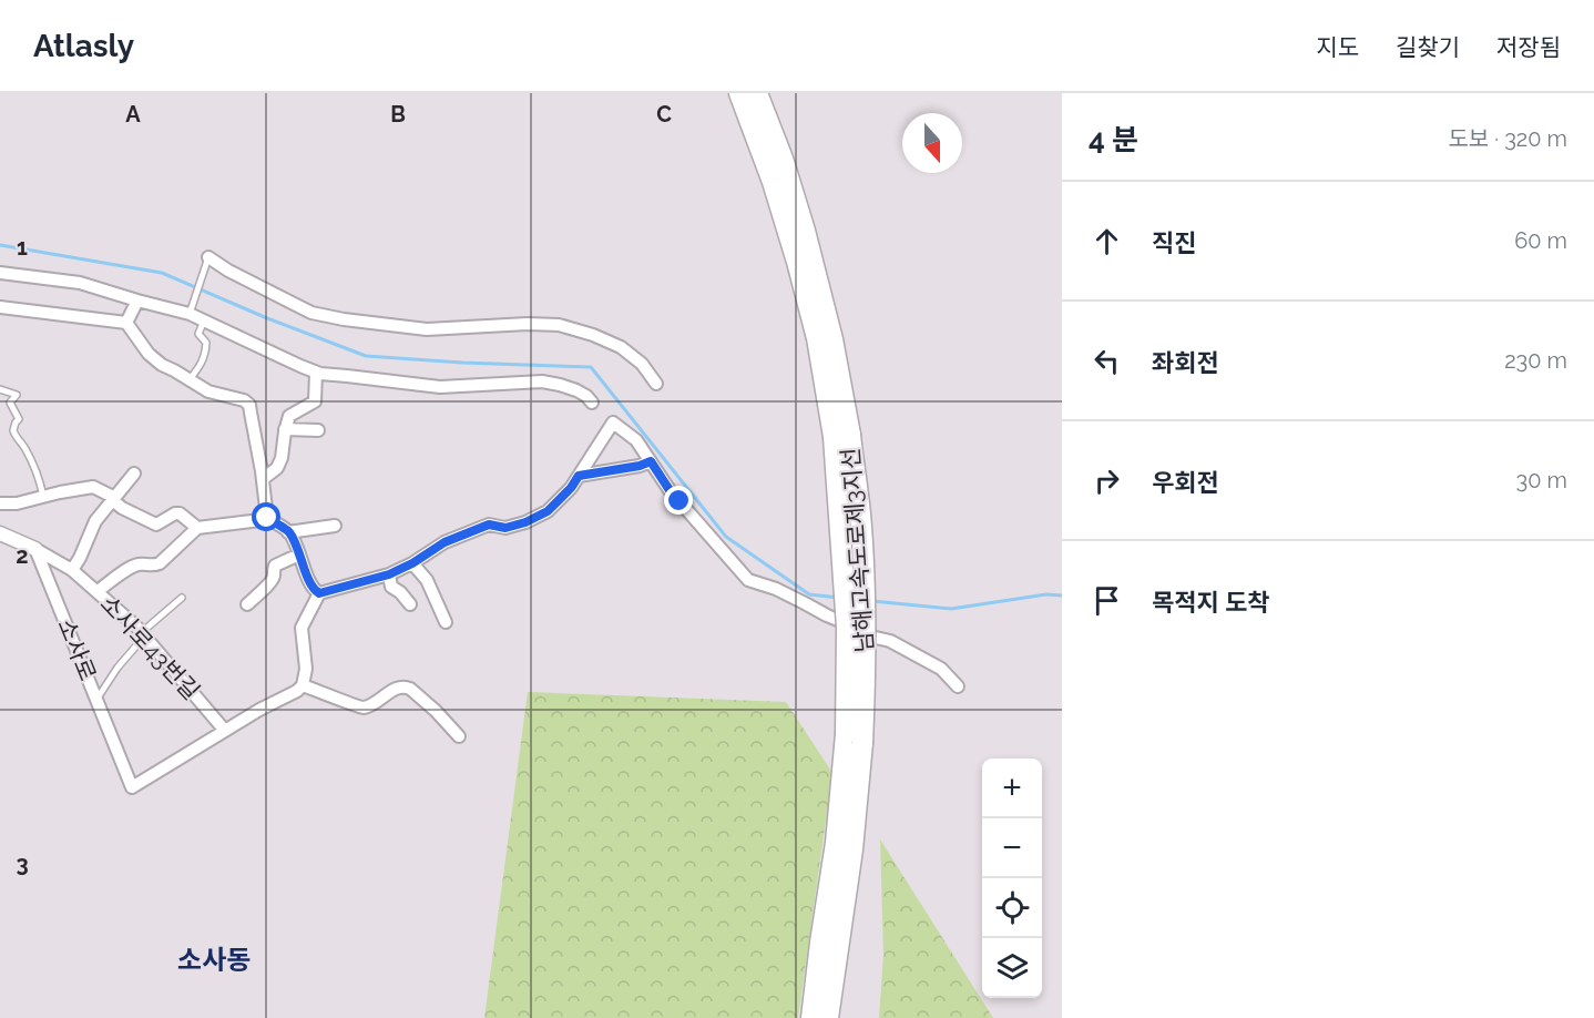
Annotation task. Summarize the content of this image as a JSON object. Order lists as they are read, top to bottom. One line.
{"streets":{"highway":["남해고속도로제3지선"],"street":["소사로43번길","소사로"]},"crossings":[["소사로43번길","소사로"]],"districts":["소사동"],"north":"bottom","page":{"header":"Atlasly","nav":["지도","길찾기","저장됨"],"heading":["4 분","도보 · 320 m"],"list":[["직진","60 m"],["좌회전","230 m"],["우회전","30 m"],"목적지 도착"],"map_buttons":["+","−"]},"grid":{"columns":["A","B","C"],"rows":["1","2","3"]}}
